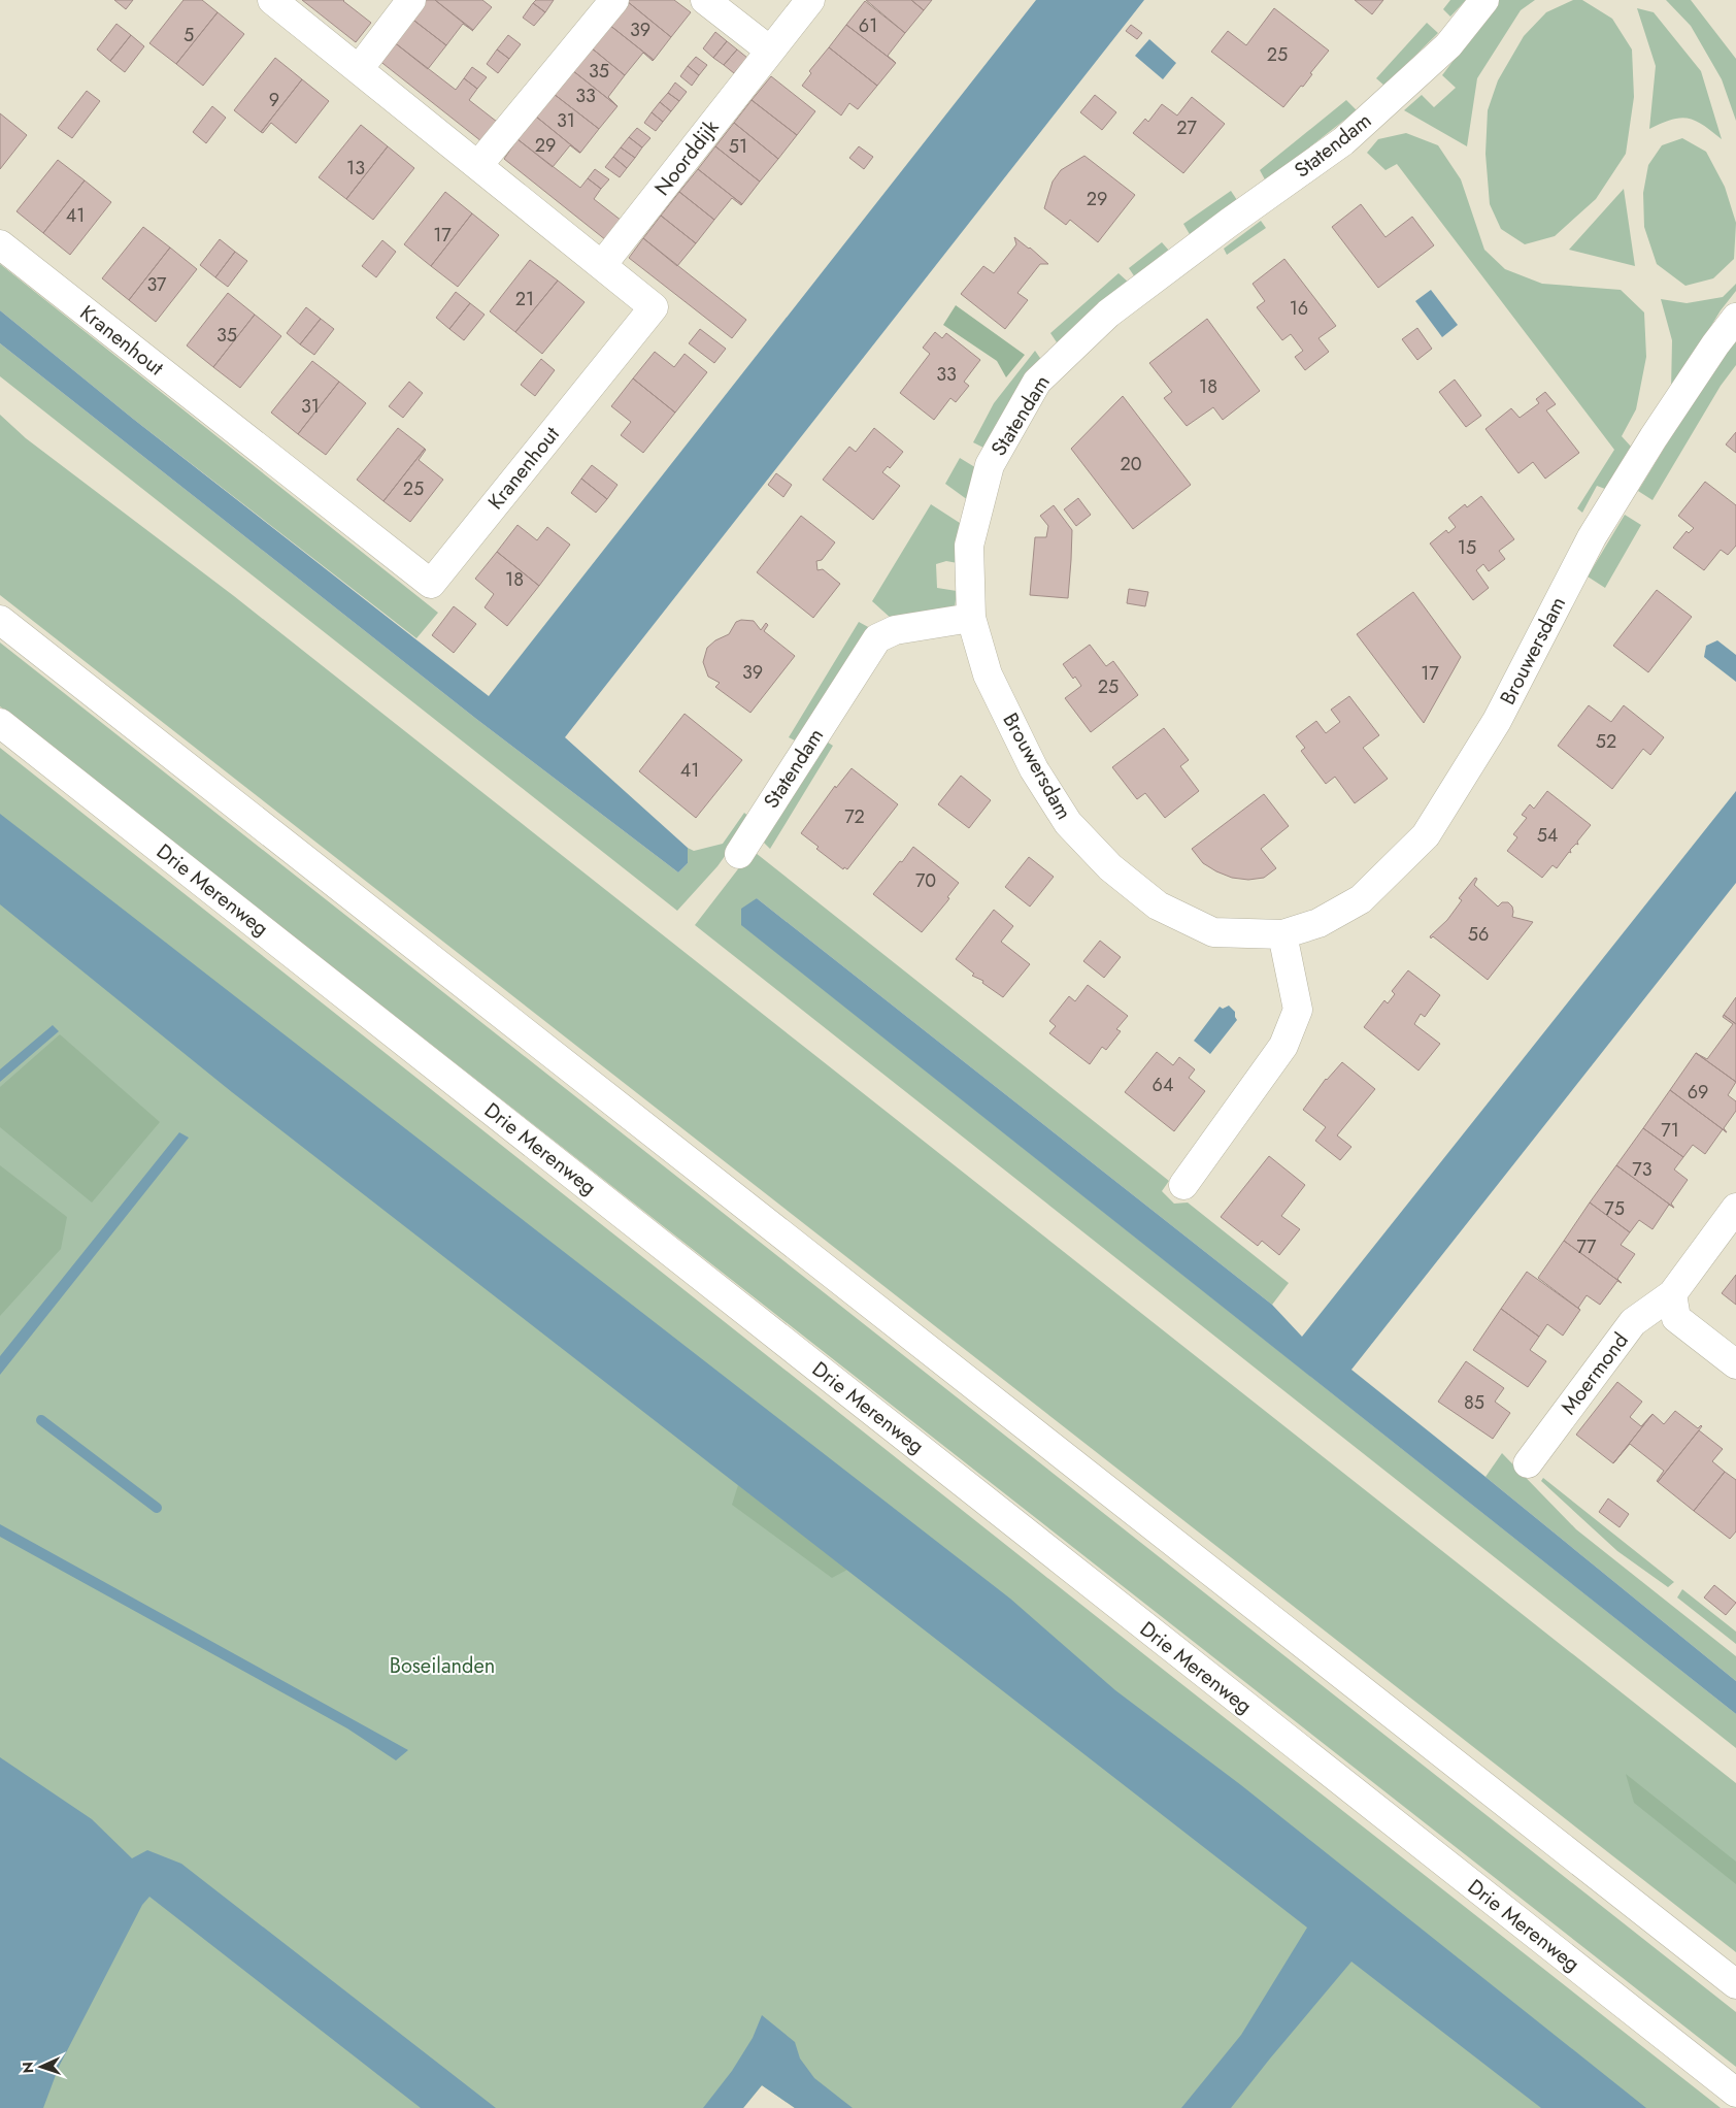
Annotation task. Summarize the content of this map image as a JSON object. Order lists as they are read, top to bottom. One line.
{"streets":{"main road":["Statendam","Noorddijk","Kranenhout","Brouwersdam","Drie Merenweg","Moermond"]},"crossings":[["Statendam","Brouwersdam"],["Noorddijk","Kranenhout"]],"parks":["Boseilanden"],"house_numbers":["61","39","5","25","35","33","9","31","27","29","51","13","29","41","17","37","21","16","35","33","18","31","20","25","15","18","39","17","25","52","41","72","54","70","56","64","69","71","73","75","77","85"],"north":"left"}
